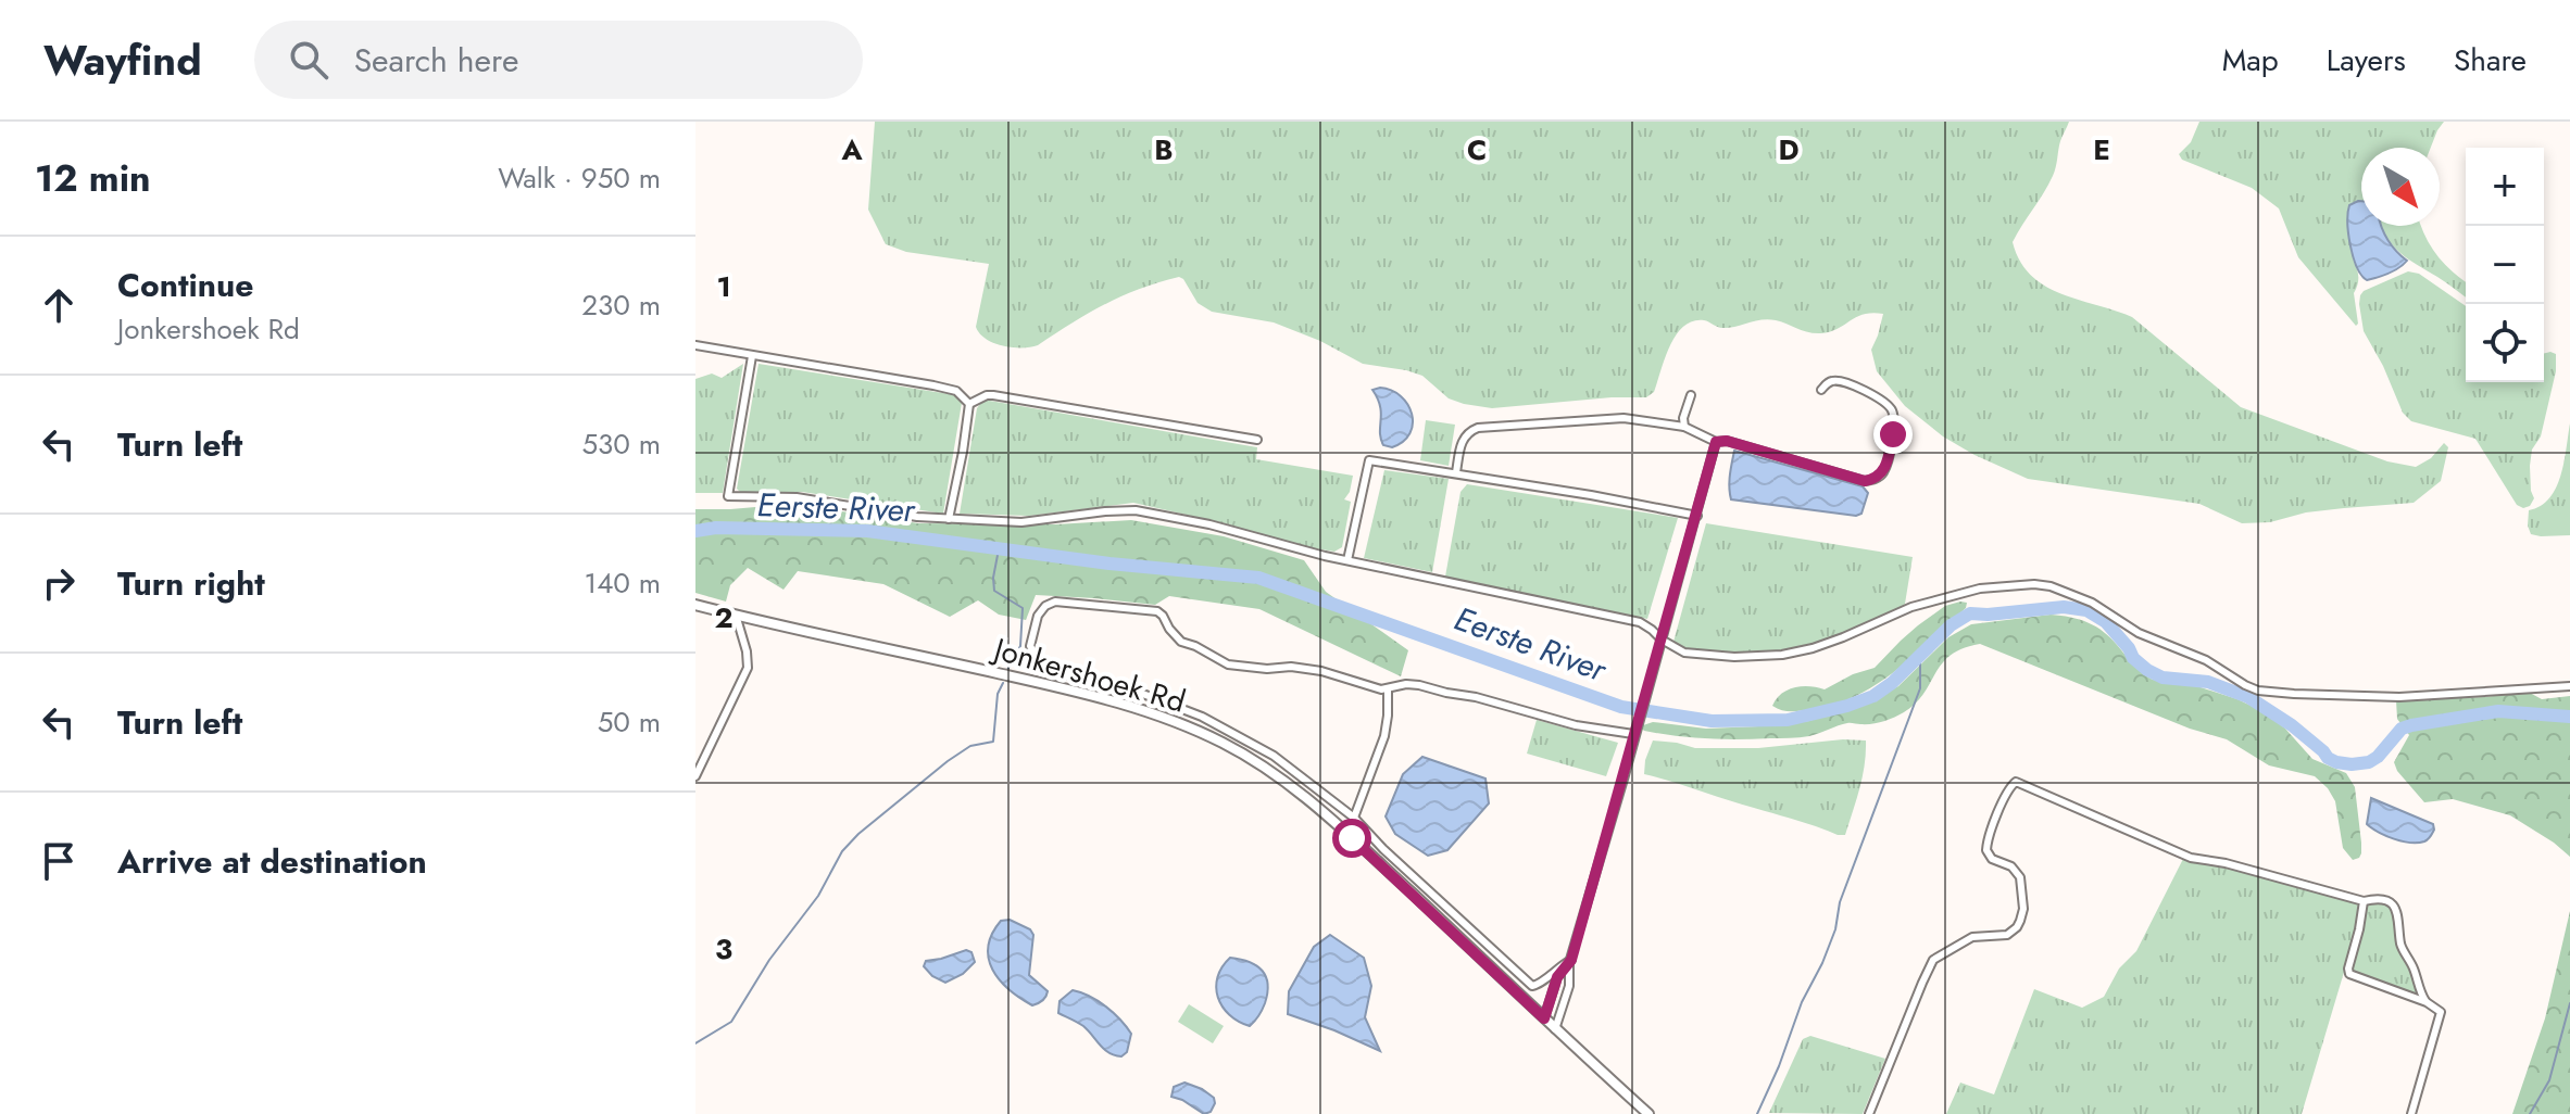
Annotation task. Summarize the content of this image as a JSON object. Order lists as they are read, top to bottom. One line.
{"streets":{"street":["Jonkershoek Rd"]},"water":["Eerste River"],"north":"bottom right","page":{"header":"Wayfind","search":"Search here","nav":["Map","Layers","Share"],"heading":["12 min","Walk · 950 m"],"map_buttons":["+","−"],"list":[["Continue","Jonkershoek Rd","230 m"],["Turn left","530 m"],["Turn right","140 m"],["Turn left","50 m"],"Arrive at destination"]},"grid":{"columns":["A","B","C","D","E"],"rows":["1","2","3"]}}
